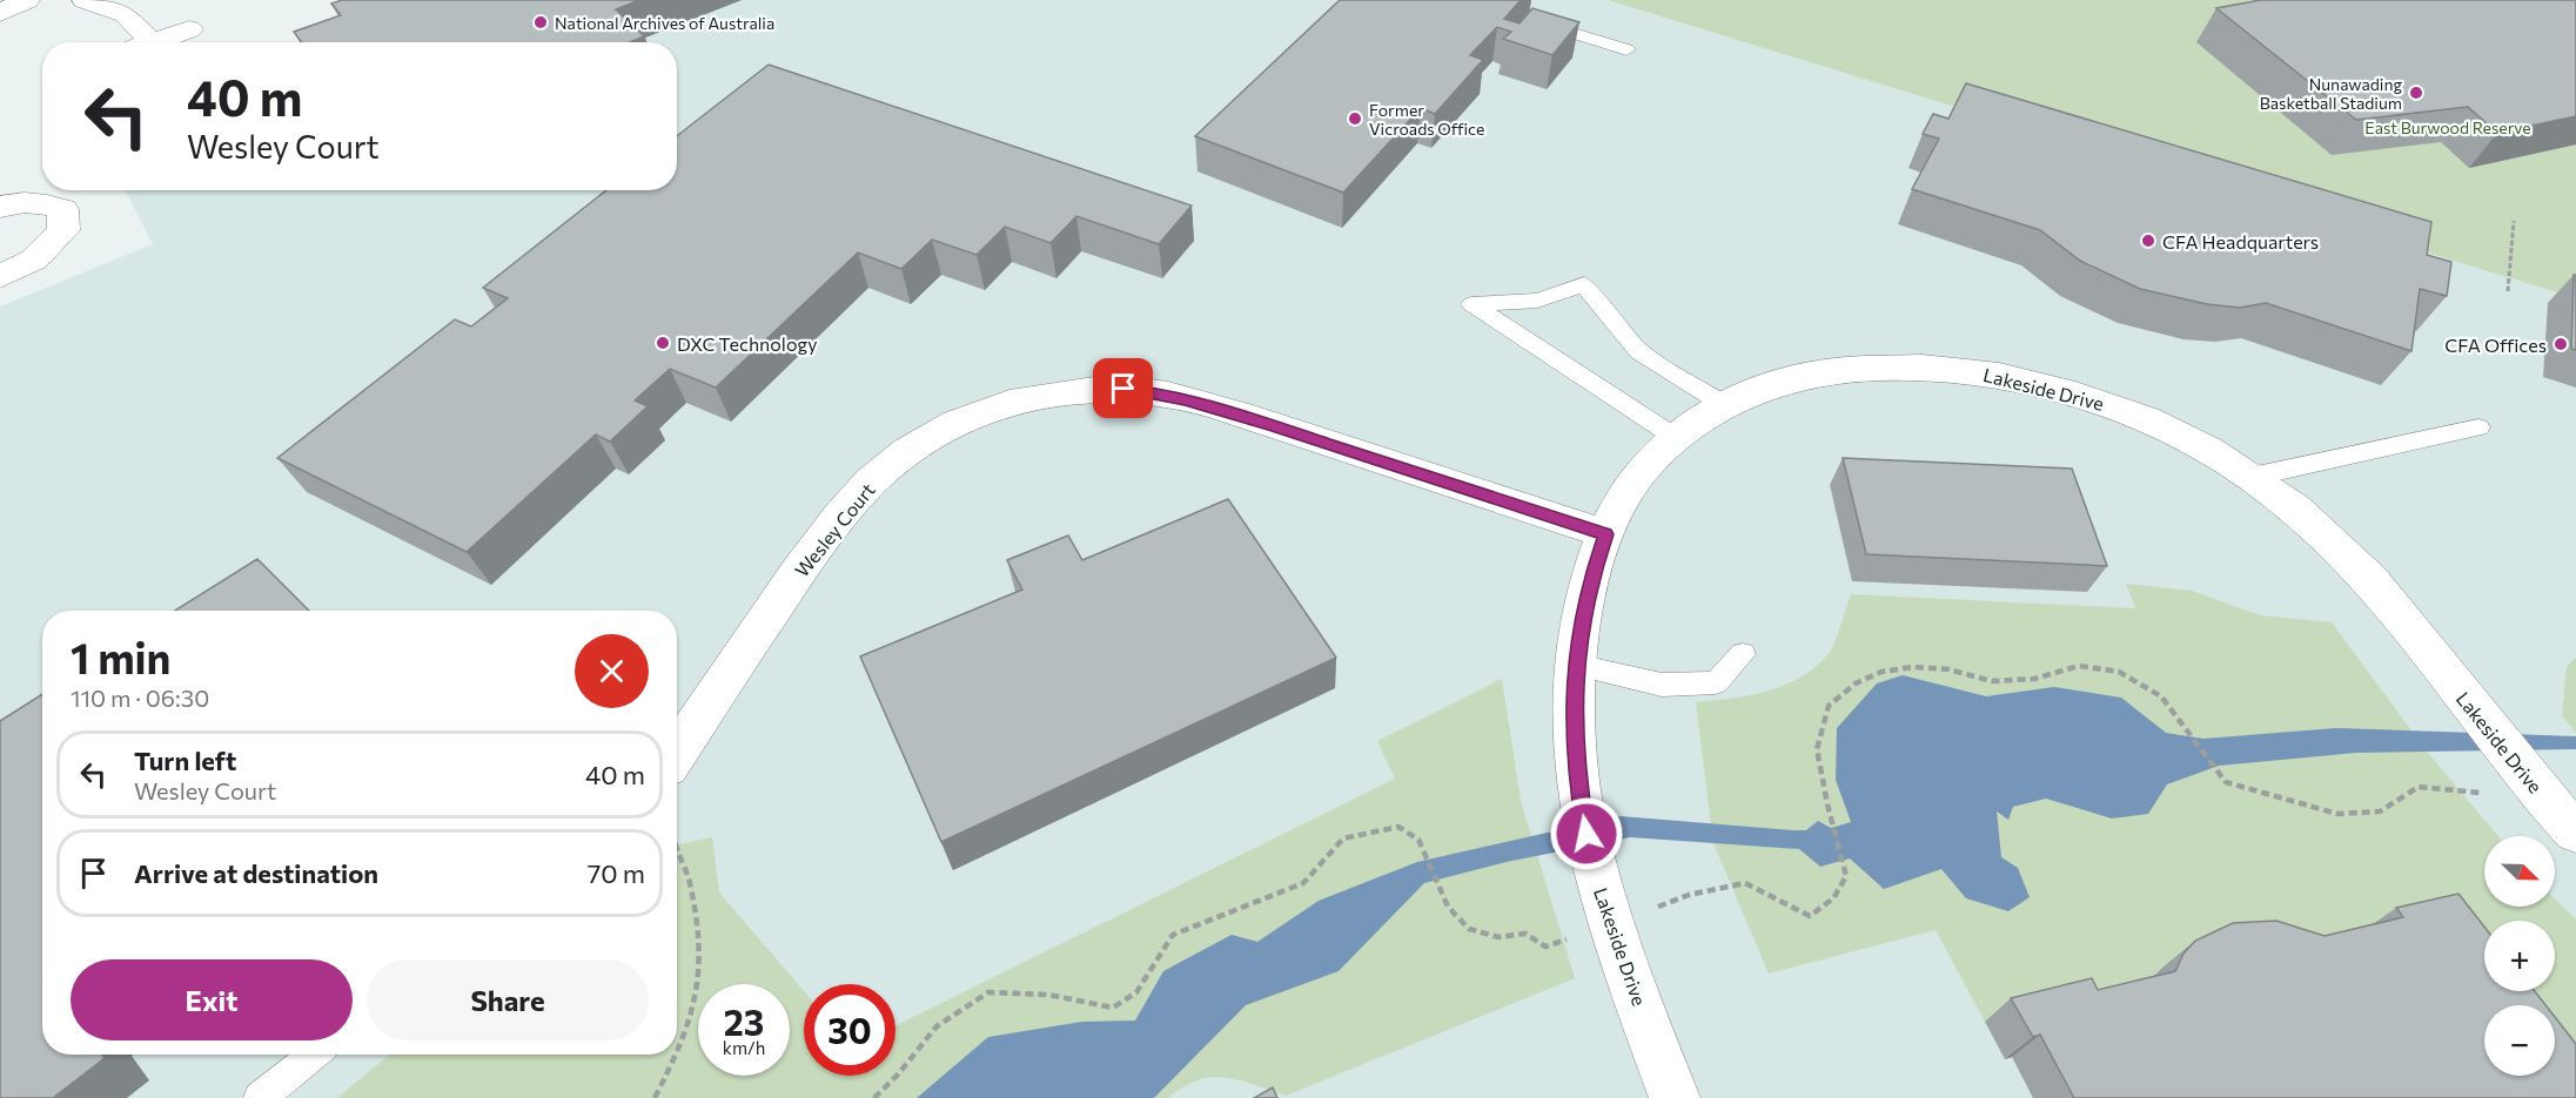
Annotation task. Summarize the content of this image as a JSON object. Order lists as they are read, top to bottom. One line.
{"streets":{"street":["Lakeside Drive","Wesley Court"]},"crossings":[["Lakeside Drive","Wesley Court"]],"parks":["East Burwood Reserve"],"places":["National Archives of Australia","Nunawading Basketball Stadium","Former Vicroads Office","CFA Headquarters","DXC Technology","CFA Offices"],"north":"bottom right","page":{"turn":["40 m","Wesley Court"],"heading":["1 min","110 m · 06:30"],"list":[{"name":"Turn left","note":"Wesley Court","value":"40 m"},{"name":"Arrive at destination","value":"70 m"}],"map_buttons":["+","−"],"buttons":["Exit","Share"],"speed":"23 km/h","limit":"30"}}
